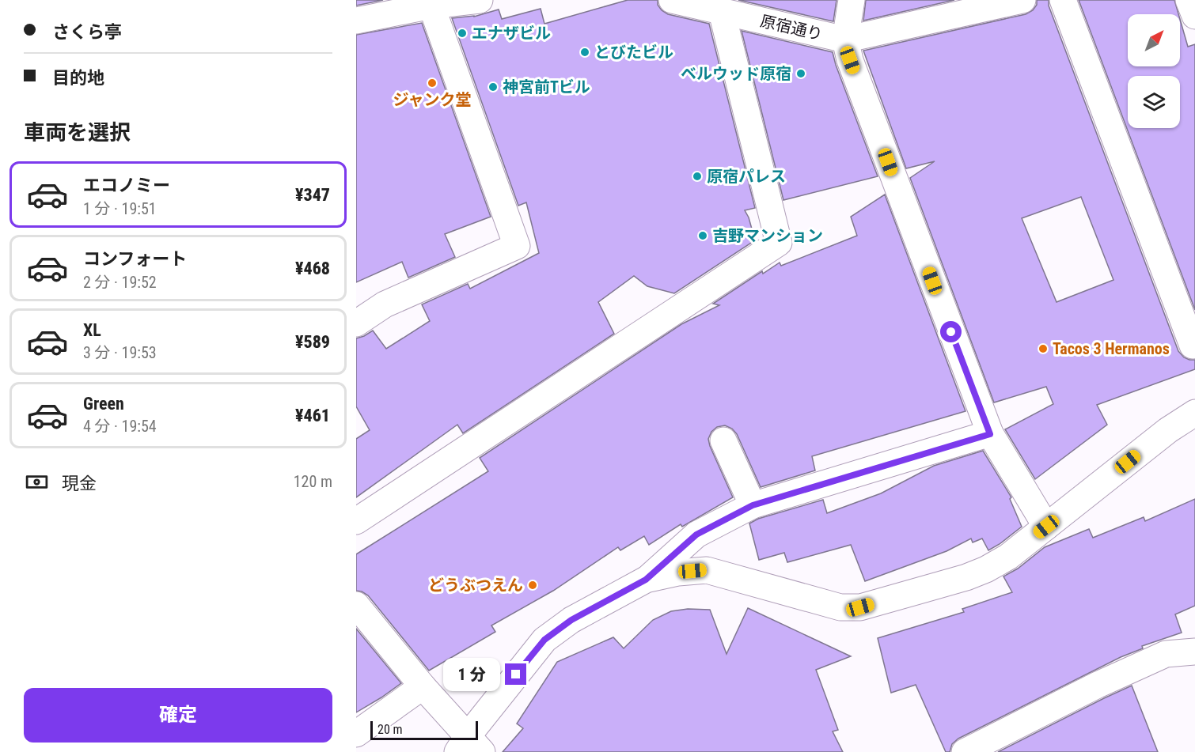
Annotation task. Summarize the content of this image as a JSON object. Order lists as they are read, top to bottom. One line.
{"streets":{"street":["原宿通り"]},"places":["エナザビル","とびたビル","ベルウッド原宿","ジャンク堂","神宮前Tビル","原宿パレス","吉野マンション","Tacos 3 Hermanos","どうぶつえん"],"scale_bar":"20 m","north":"top right","page":{"banner":["さくら亭","目的地"],"heading":"車両を選択","list":[{"name":"エコノミー","note":"1 分 · 19:51","value":"¥347"},{"name":"コンフォート","note":"2 分 · 19:52","value":"¥468"},{"name":"XL","note":"3 分 · 19:53","value":"¥589"},{"name":"Green","note":"4 分 · 19:54","value":"¥461"}],"pay":["現金","120 m"],"bubble":"1 分","buttons":"確定","scale":"20 m"}}
